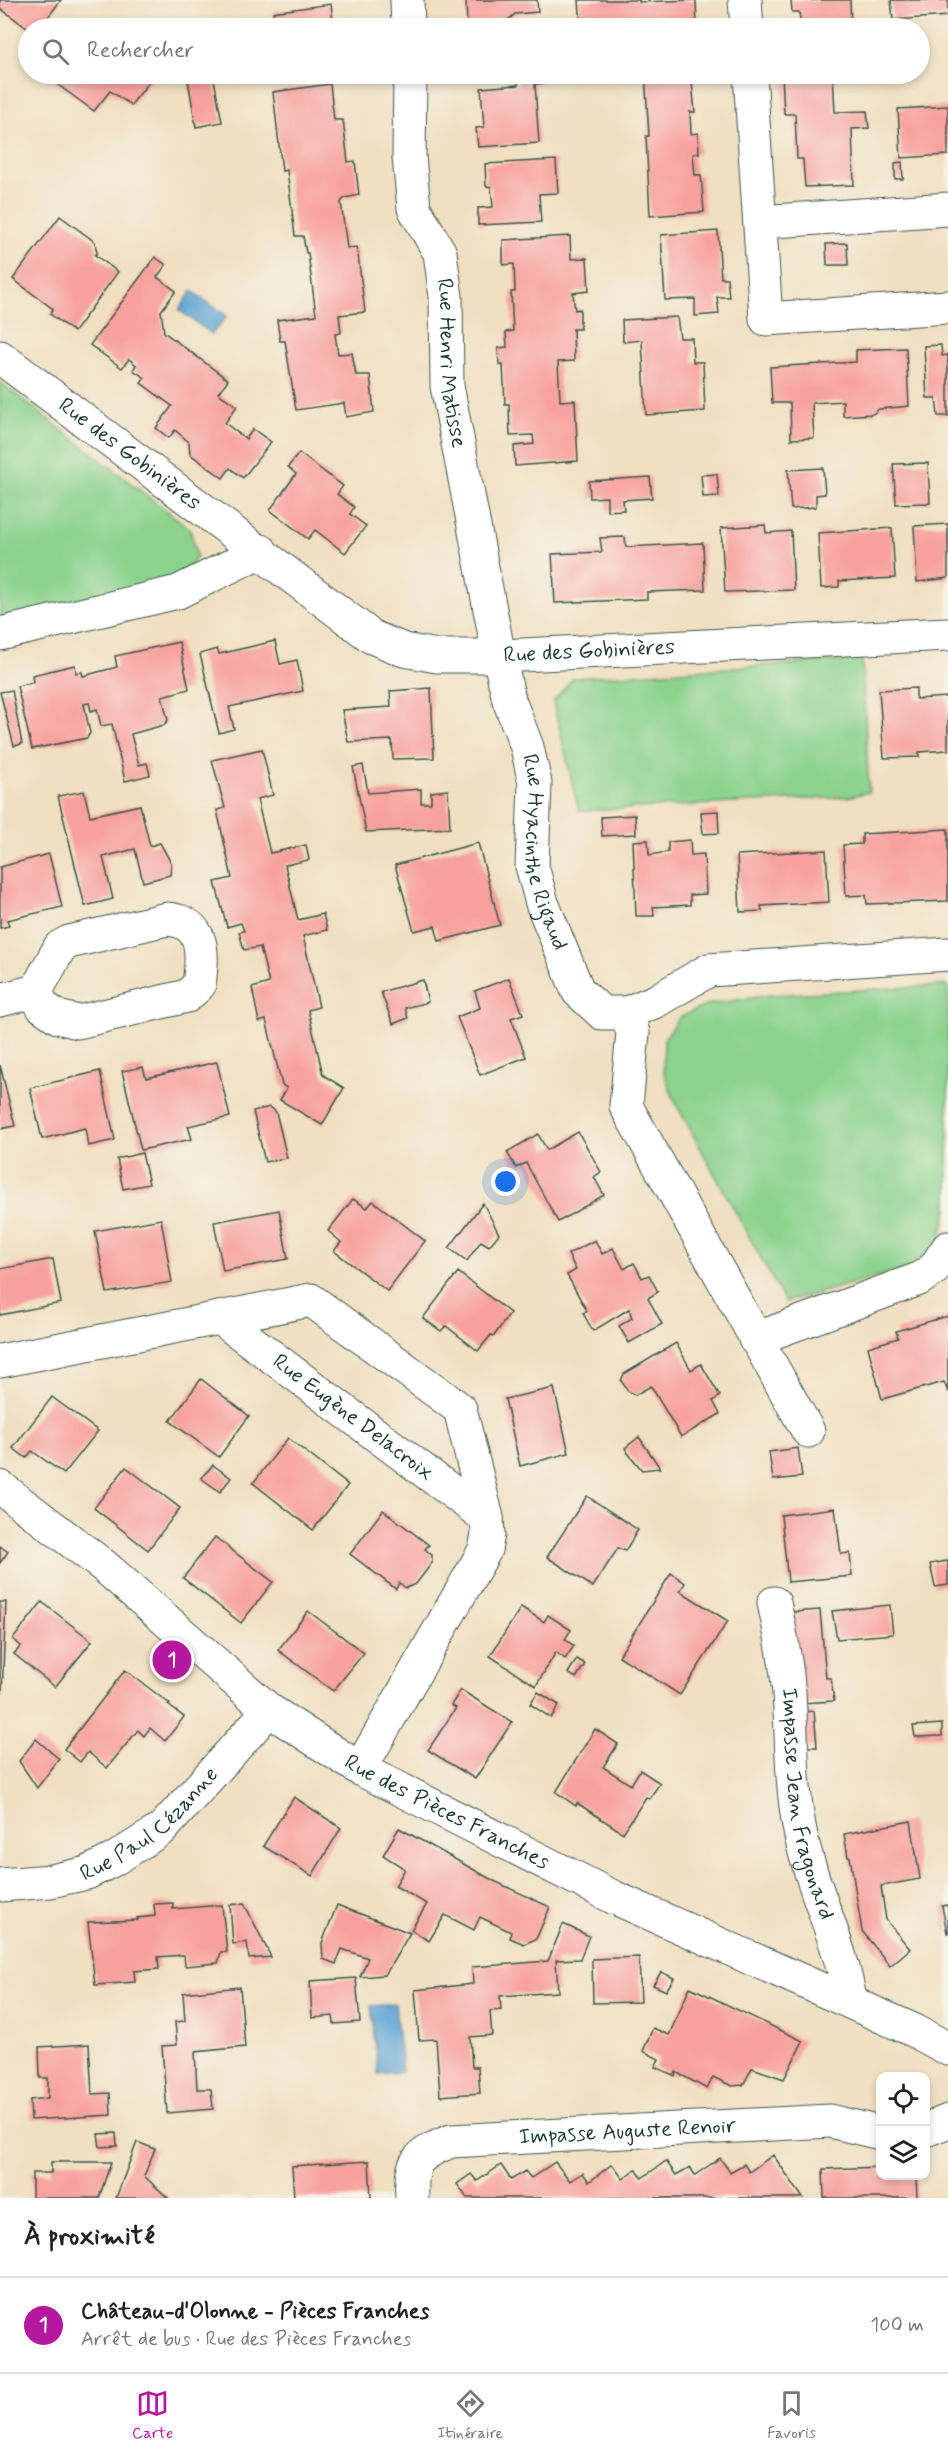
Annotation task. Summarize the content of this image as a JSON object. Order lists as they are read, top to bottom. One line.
{"streets":{"street":["Rue Henri Matisse","Rue des Gobinières","Rue Hyacinthe Rigaud","Rue Eugène Delacroix","Impasse Jean Fragonard","Rue des Pièces Franches","Rue Paul Cézanne","Impasse Auguste Renoir"]},"crossings":[["Rue Henri Matisse","Rue des Gobinières"],["Rue Henri Matisse","Rue Hyacinthe Rigaud"],["Rue des Gobinières","Rue Hyacinthe Rigaud"],["Impasse Jean Fragonard","Rue des Pièces Franches"],["Rue des Pièces Franches","Rue Paul Cézanne"]],"page":{"search":"Rechercher","pins":"1","heading":"À proximité","list":[{"mark":"1","name":"Château-d'Olonne - Pièces Franches","note":"Arrêt de bus · Rue des Pièces Franches","value":"100 m"}],"nav":["Carte","Itinéraire","Favoris"]}}
